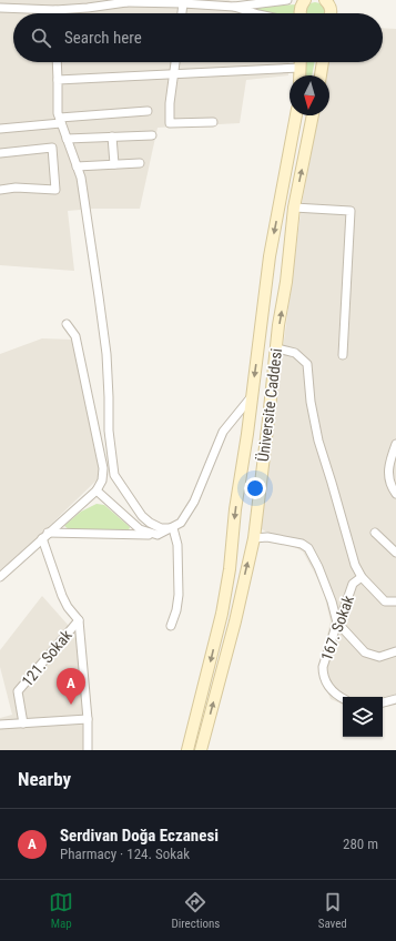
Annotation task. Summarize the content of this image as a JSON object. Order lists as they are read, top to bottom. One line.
{"streets":{"main road":["Üniversite Caddesi"],"street":["167. Sokak","121. Sokak"]},"north":"bottom","page":{"search":"Search here","pins":"A","heading":"Nearby","list":[{"mark":"A","name":"Serdivan Doğa Eczanesi","note":"Pharmacy · 124. Sokak","value":"280 m"}],"nav":["Map","Directions","Saved"]}}
